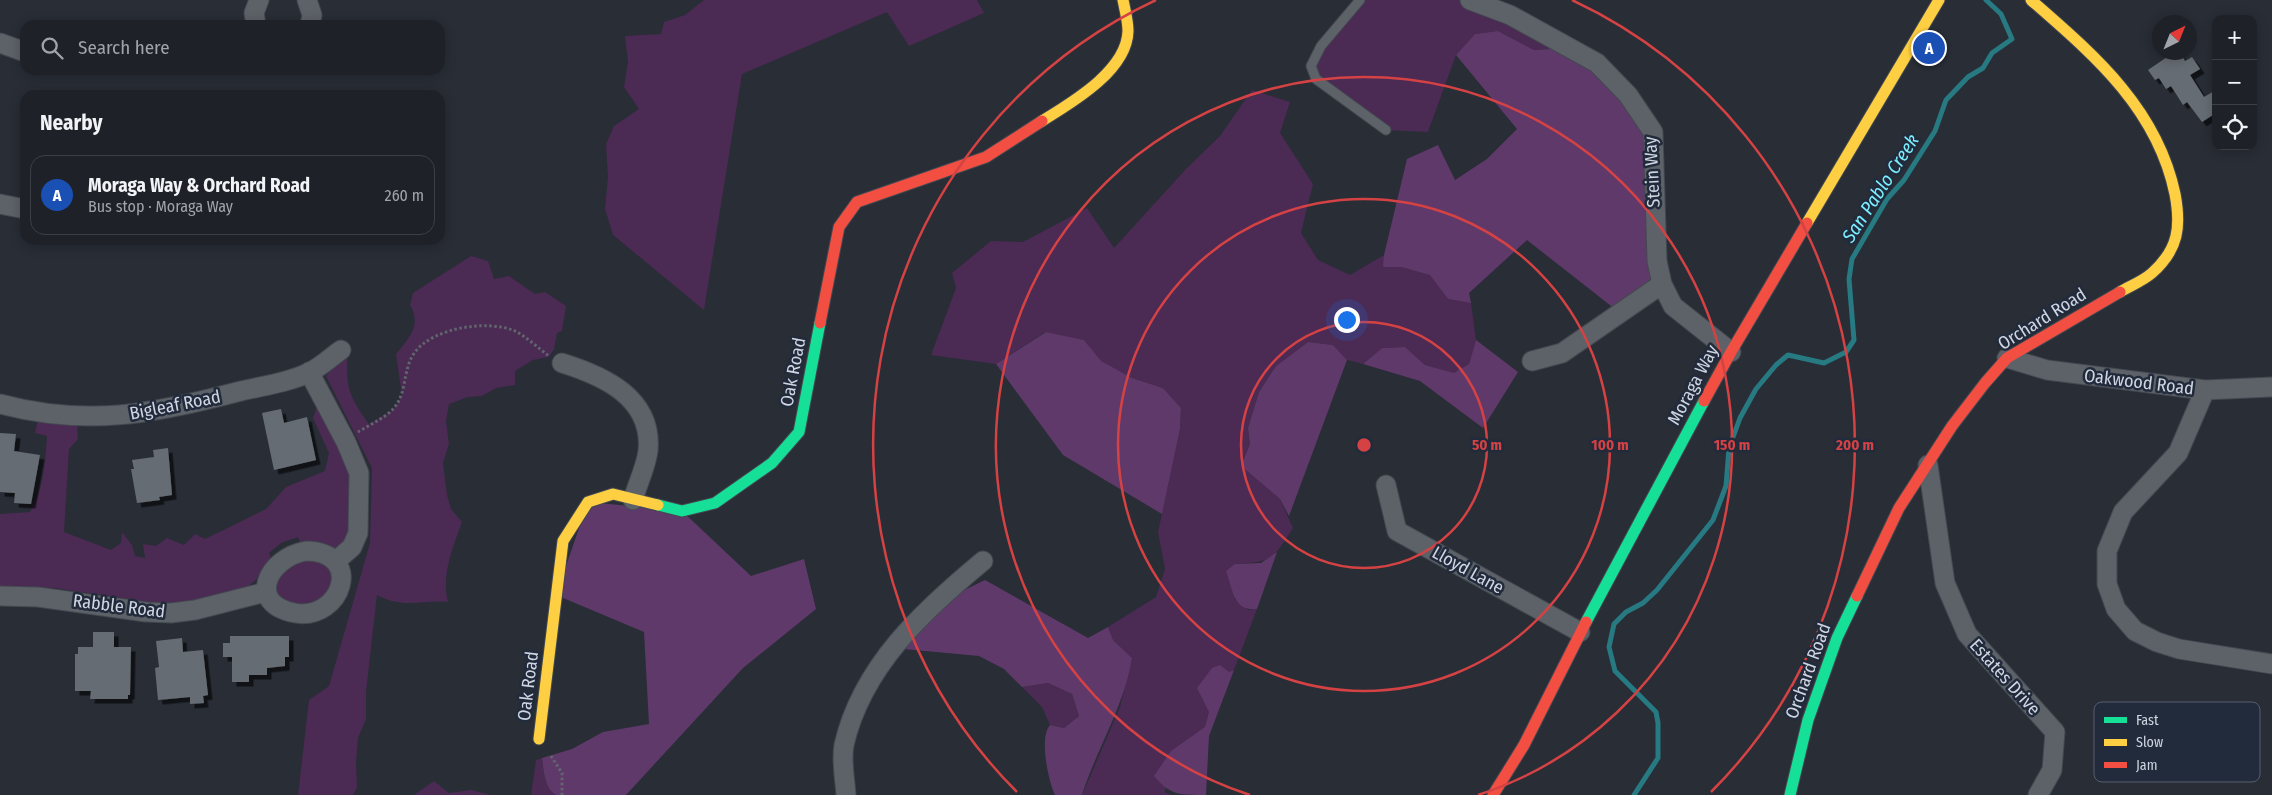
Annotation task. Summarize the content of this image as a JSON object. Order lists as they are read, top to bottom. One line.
{"streets":{"street":["Stein Way","Orchard Road","Oak Road","Oakwood Road","Moraga Way","Bigleaf Road","Lloyd Lane","Rabble Road","Estates Drive"]},"crossings":[["Stein Way","Moraga Way"],["Orchard Road","Oakwood Road"],["Orchard Road","Estates Drive"],["Moraga Way","Lloyd Lane"]],"water":["San Pablo Creek"],"legend":["Fast","Slow","Jam"],"north":"top right","page":{"map_buttons":["+","−"],"search":"Search here","pins":"A","heading":"Nearby","list":[{"mark":"A","name":"Moraga Way & Orchard Road","note":"Bus stop · Moraga Way","value":"260 m"}]},"rings":["50 m","100 m","150 m","200 m"]}
